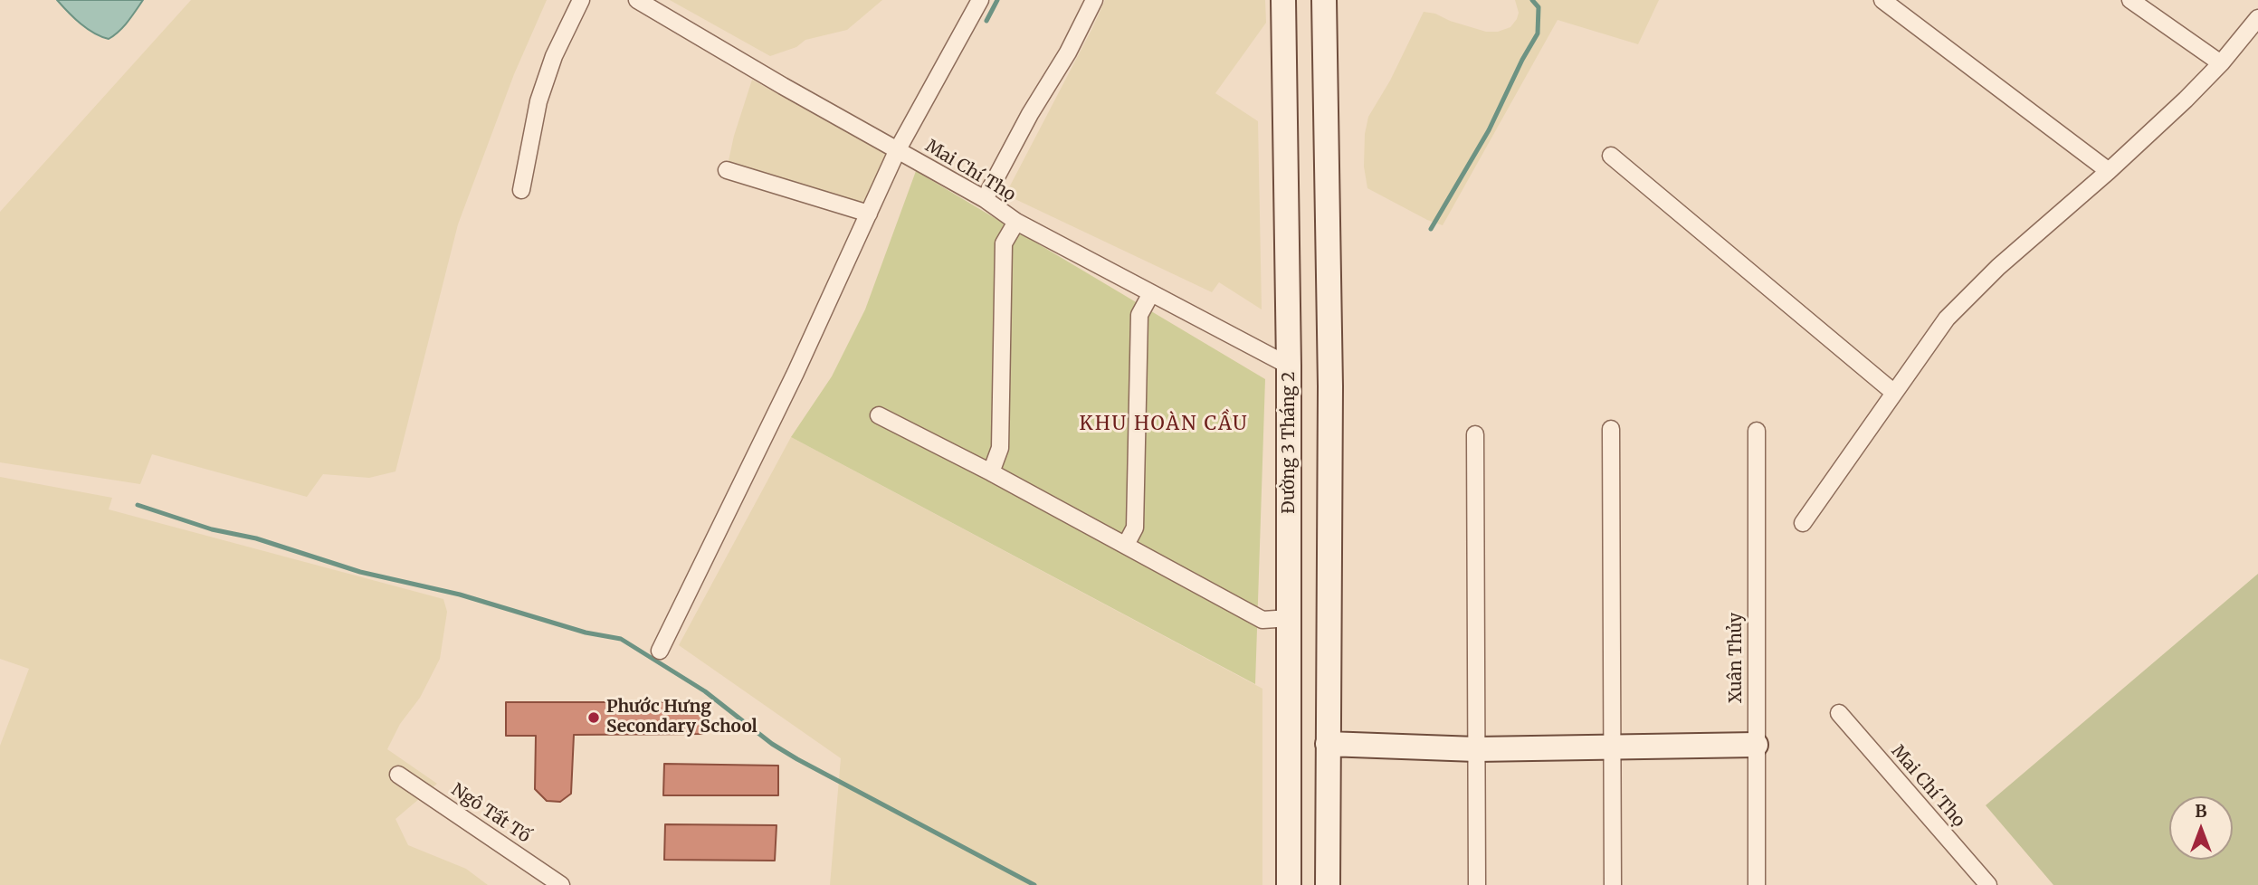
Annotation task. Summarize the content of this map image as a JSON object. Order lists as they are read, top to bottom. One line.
{"streets":{"main road":["Đường 3 Tháng 2"],"street":["Mai Chí Thọ","Xuân Thủy","Ngô Tất Tố"]},"crossings":[["Mai Chí Thọ","Đường 3 Tháng 2"]],"districts":["KHU HOÀN CẦU"],"places":["Phước Hưng Secondary School"],"north":"top"}
